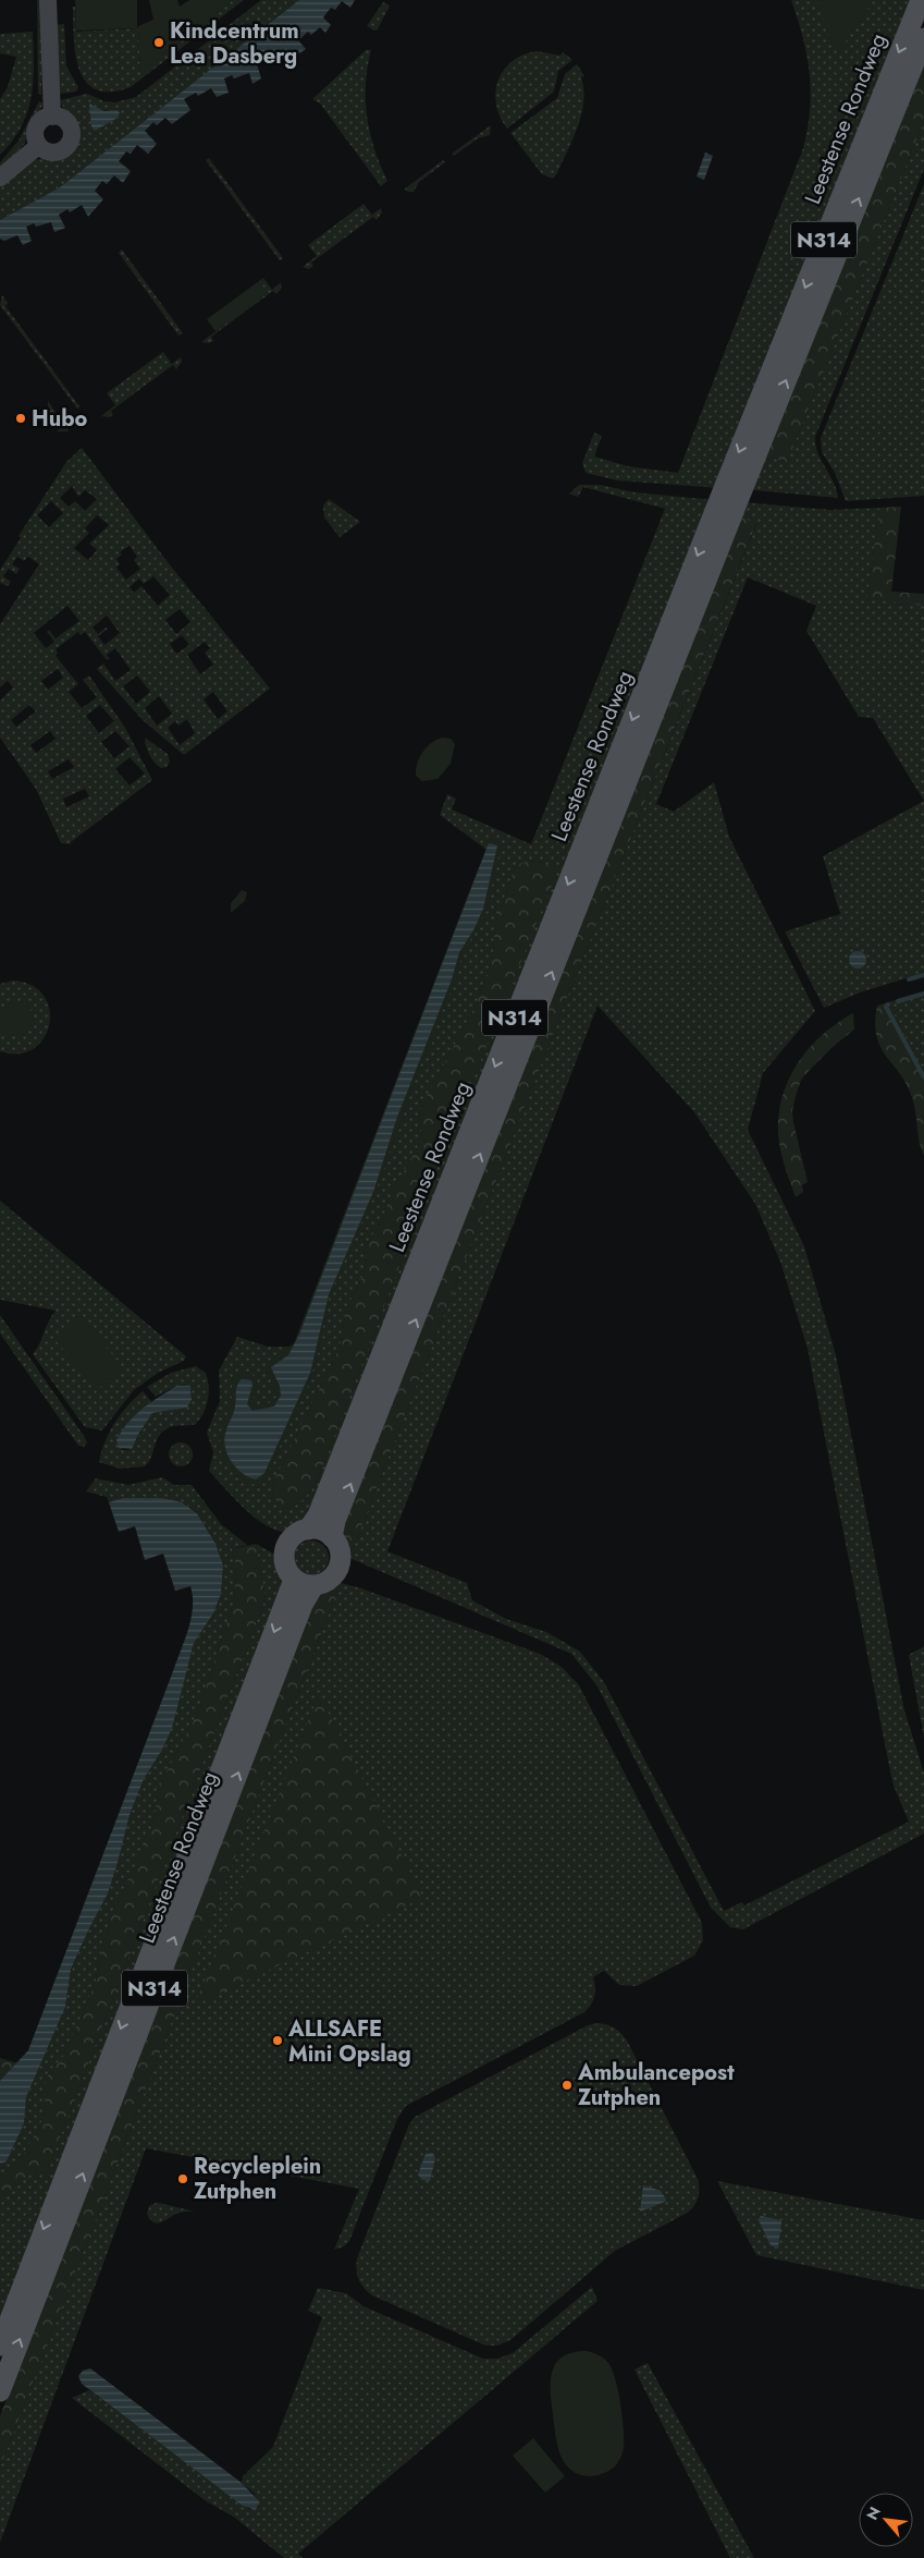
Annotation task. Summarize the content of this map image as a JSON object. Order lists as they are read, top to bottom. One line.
{"streets":{"main road":["Leestense Rondweg","N314"]},"crossings":[["Leestense Rondweg","N314"]],"places":["Kindcentrum Lea Dasberg","Hubo","ALLSAFE Mini Opslag","Ambulancepost Zutphen","Recycleplein Zutphen"],"north":"top left"}
